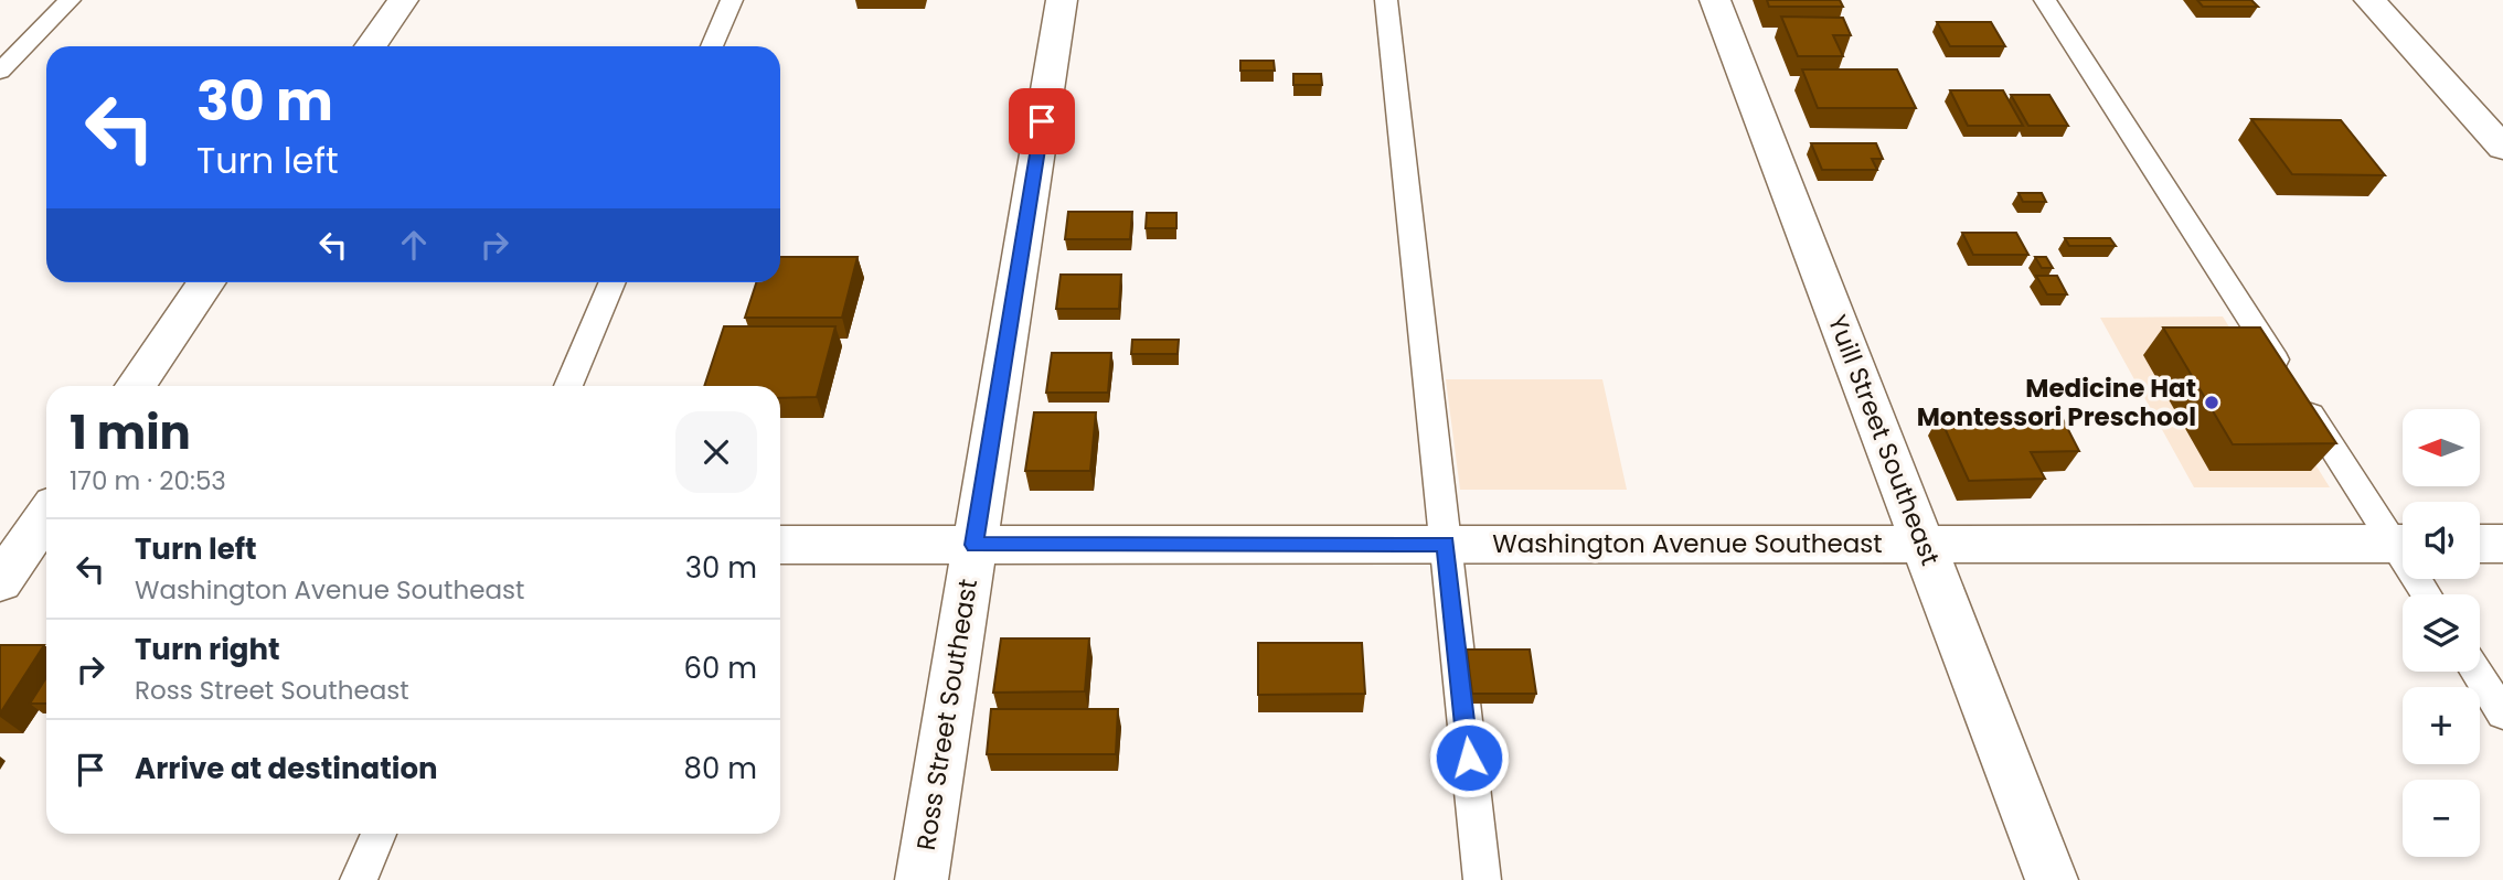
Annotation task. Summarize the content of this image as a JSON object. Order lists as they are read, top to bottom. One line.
{"streets":{"street":["Yuill Street Southeast","Washington Avenue Southeast","Ross Street Southeast"]},"crossings":[["Yuill Street Southeast","Washington Avenue Southeast"],["Washington Avenue Southeast","Ross Street Southeast"]],"places":["Medicine Hat Montessori Preschool"],"north":"left","page":{"turn":["30 m","Turn left"],"heading":["1 min","170 m · 20:53"],"map_buttons":["+","−"],"list":[{"name":"Turn left","note":"Washington Avenue Southeast","value":"30 m"},{"name":"Turn right","note":"Ross Street Southeast","value":"60 m"},{"name":"Arrive at destination","value":"80 m"}]}}
